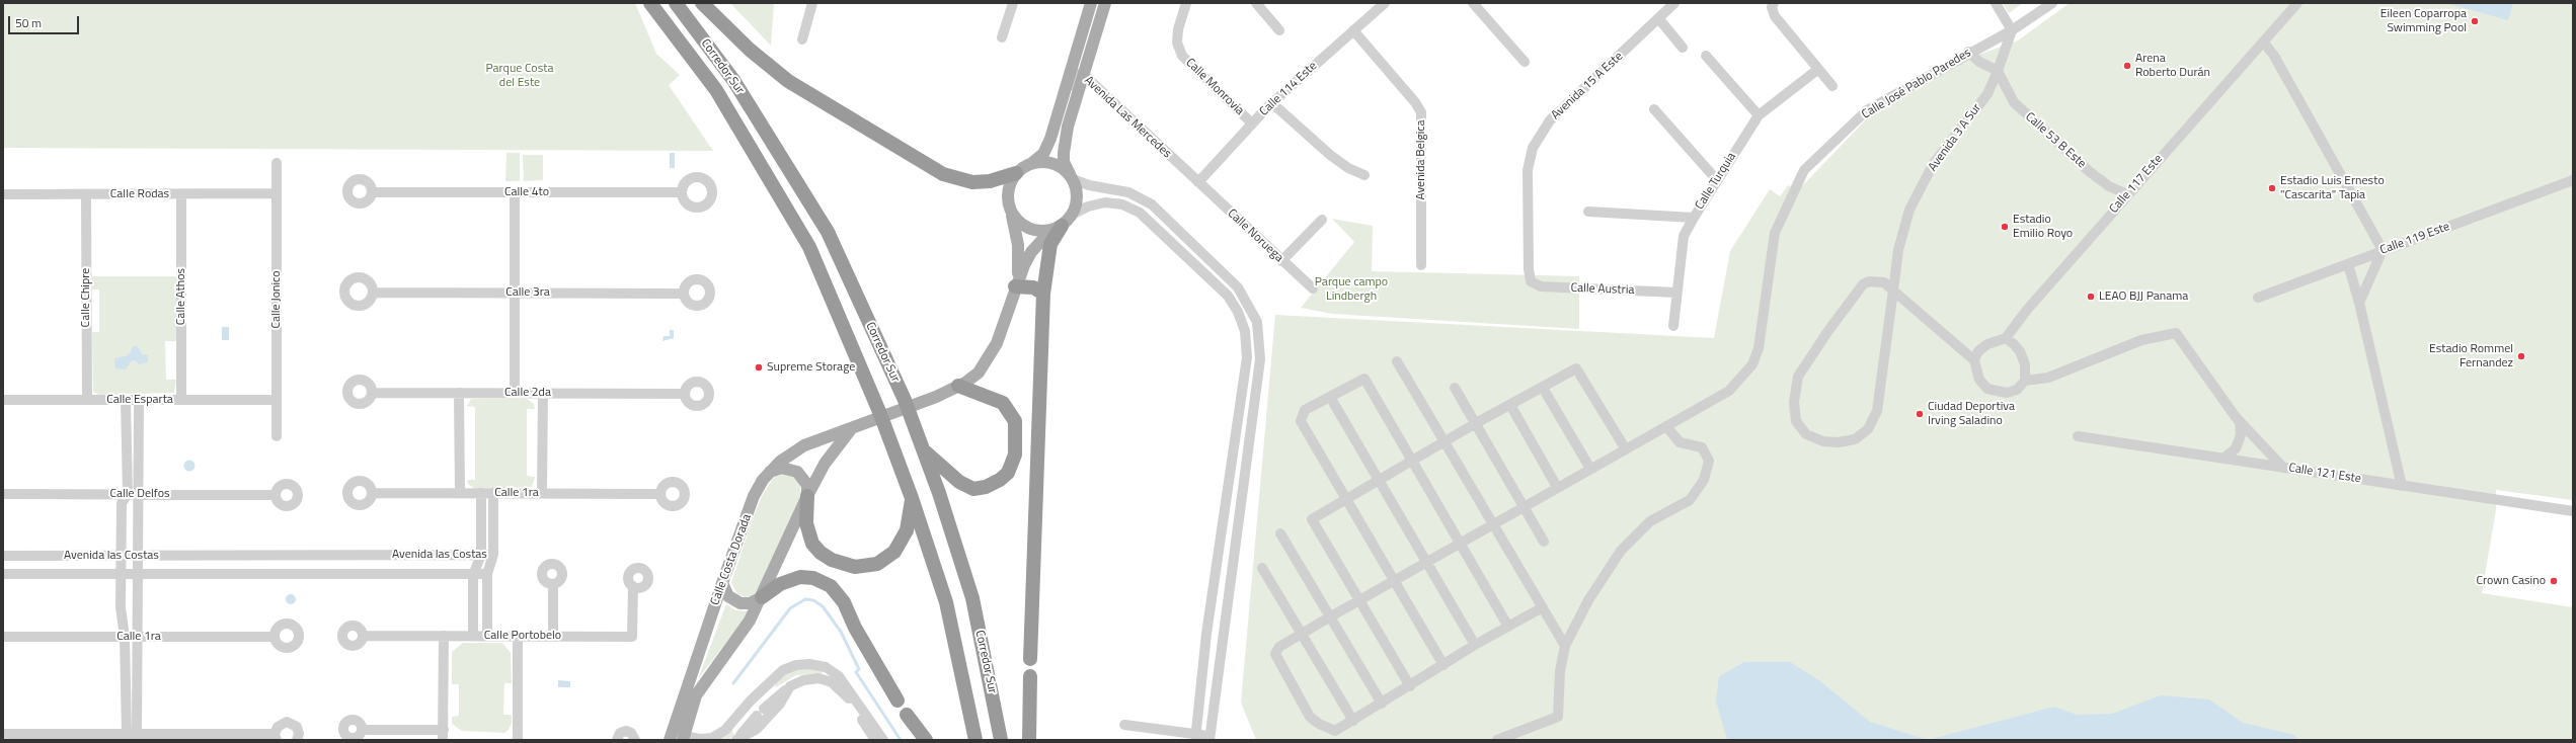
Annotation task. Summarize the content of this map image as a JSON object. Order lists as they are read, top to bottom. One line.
{"streets":{"highway":["Corredor Sur"],"main road":["Calle Costa Dorada"],"street":["Calle José Pablo Paredes","Avenida 15 A Este","Calle Monrovia","Calle 114 Este","Avenida Las Mercedes","Avenida 3 A Sur","Calle 53 B Este","Avenida Belgica","Calle Turquia","Calle 117 Este","Calle 4to","Calle Rodas","Calle Noruega","Calle 119 Este","Calle Austria","Calle 3ra","Calle Athos","Calle Chipre","Calle Jonico","Calle 2da","Calle Esparta","Calle 121 Este","Calle 1ra","Calle Delfos","Avenida las Costas","Calle Portobelo"]},"crossings":[["Calle José Pablo Paredes","Avenida 3 A Sur"],["Avenida 15 A Este","Calle Austria"],["Calle Monrovia","Calle 114 Este"],["Calle 114 Este","Avenida Las Mercedes"],["Calle 114 Este","Avenida Belgica"],["Calle 114 Este","Calle Noruega"],["Avenida Las Mercedes","Calle Noruega"],["Avenida 3 A Sur","Calle 53 B Este"],["Calle 53 B Este","Calle 117 Este"],["Calle Turquia","Calle Austria"],["Calle Rodas","Calle Athos"],["Calle Rodas","Calle Chipre"],["Calle Rodas","Calle Jonico"],["Calle Athos","Calle Esparta"],["Calle Chipre","Calle Esparta"],["Calle Jonico","Calle Esparta"]],"parks":["Parque Costa del Este","Parque campo Lindbergh"],"places":["Eileen Coparropa Swimming Pool","Arena Roberto Durán","Estadio Luis Ernesto \"Cascarita\" Tapia","Estadio Emilio Royo","LEAO BJJ Panama","Estadio Rommel Fernandez","Supreme Storage","Ciudad Deportiva Irving Saladino","Crown Casino"],"scale_bar":"50 m"}
